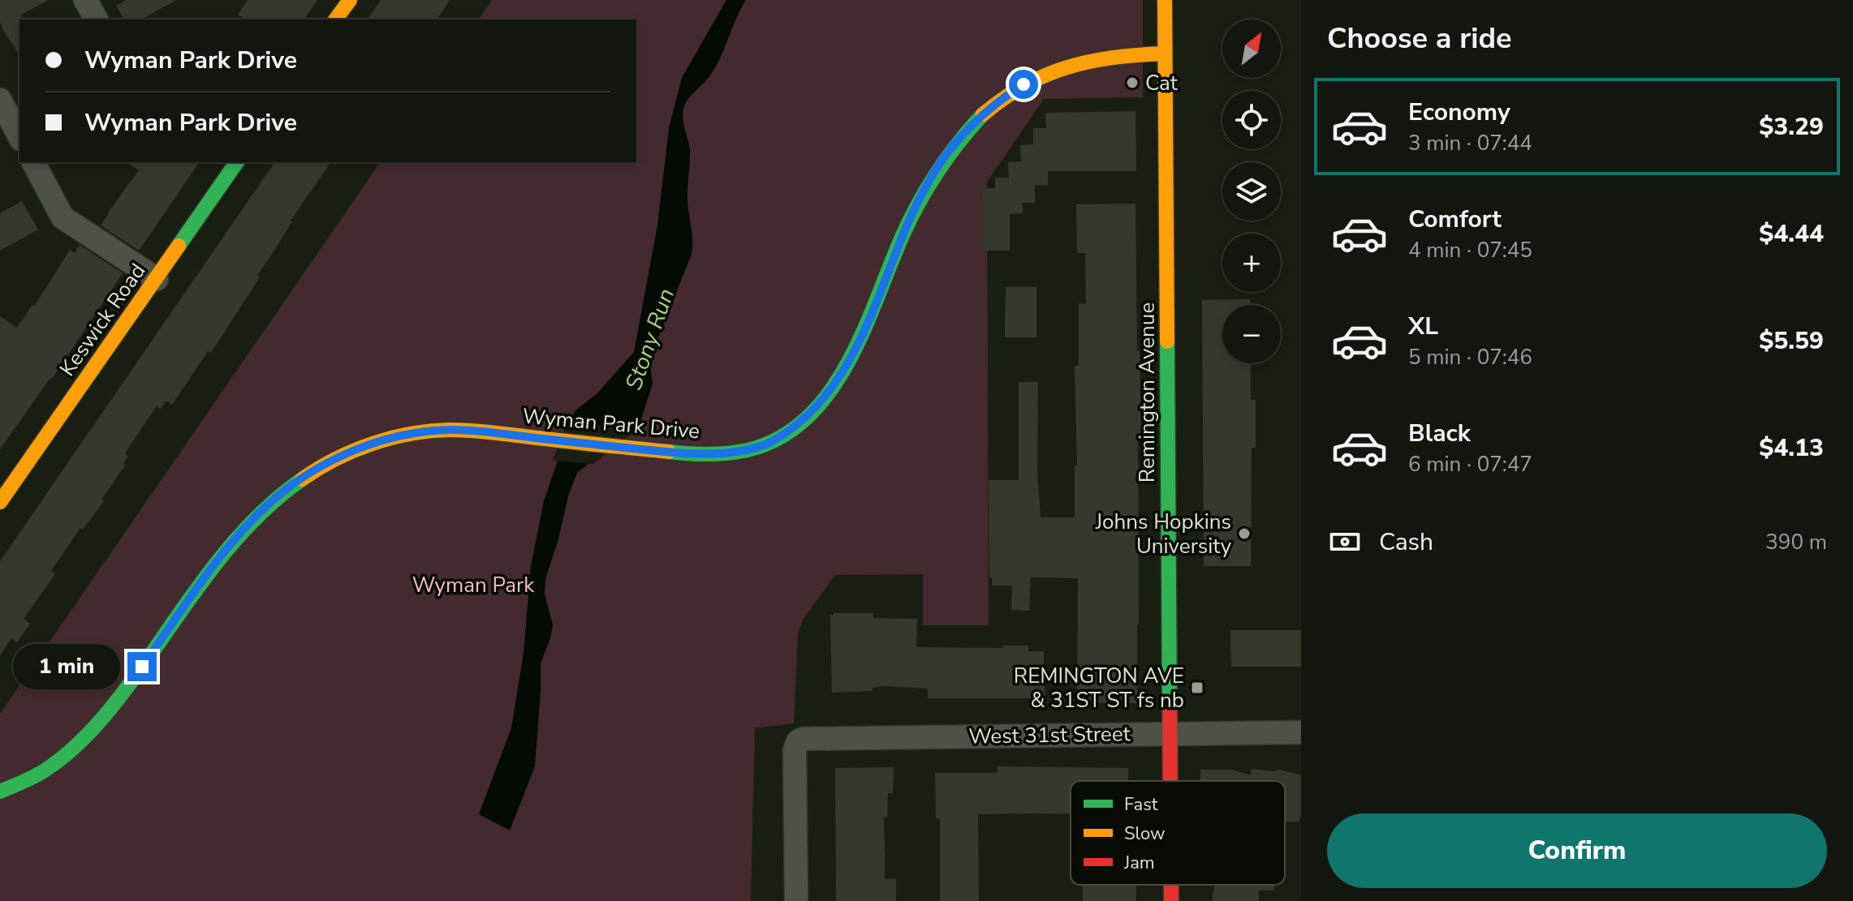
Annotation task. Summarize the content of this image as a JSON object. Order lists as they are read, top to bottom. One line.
{"streets":{"street":["Keswick Road","Remington Avenue","Wyman Park Drive","West 31st Street"]},"crossings":[["Remington Avenue","Wyman Park Drive"],["Remington Avenue","West 31st Street"]],"water":["Stony Run"],"parks":["Wyman Park"],"places":{"other":["Cat","Johns Hopkins University"],"transit":["REMINGTON AVE & 31ST ST fs nb"]},"legend":["Fast","Slow","Jam"],"north":"top right","page":{"heading":"Choose a ride","map_buttons":["+","−"],"banner":["Wyman Park Drive","Wyman Park Drive"],"list":[{"name":"Economy","note":"3 min · 07:44","value":"$3.29"},{"name":"Comfort","note":"4 min · 07:45","value":"$4.44"},{"name":"XL","note":"5 min · 07:46","value":"$5.59"},{"name":"Black","note":"6 min · 07:47","value":"$4.13"}],"pay":["Cash","390 m"],"bubble":"1 min","buttons":"Confirm"}}
